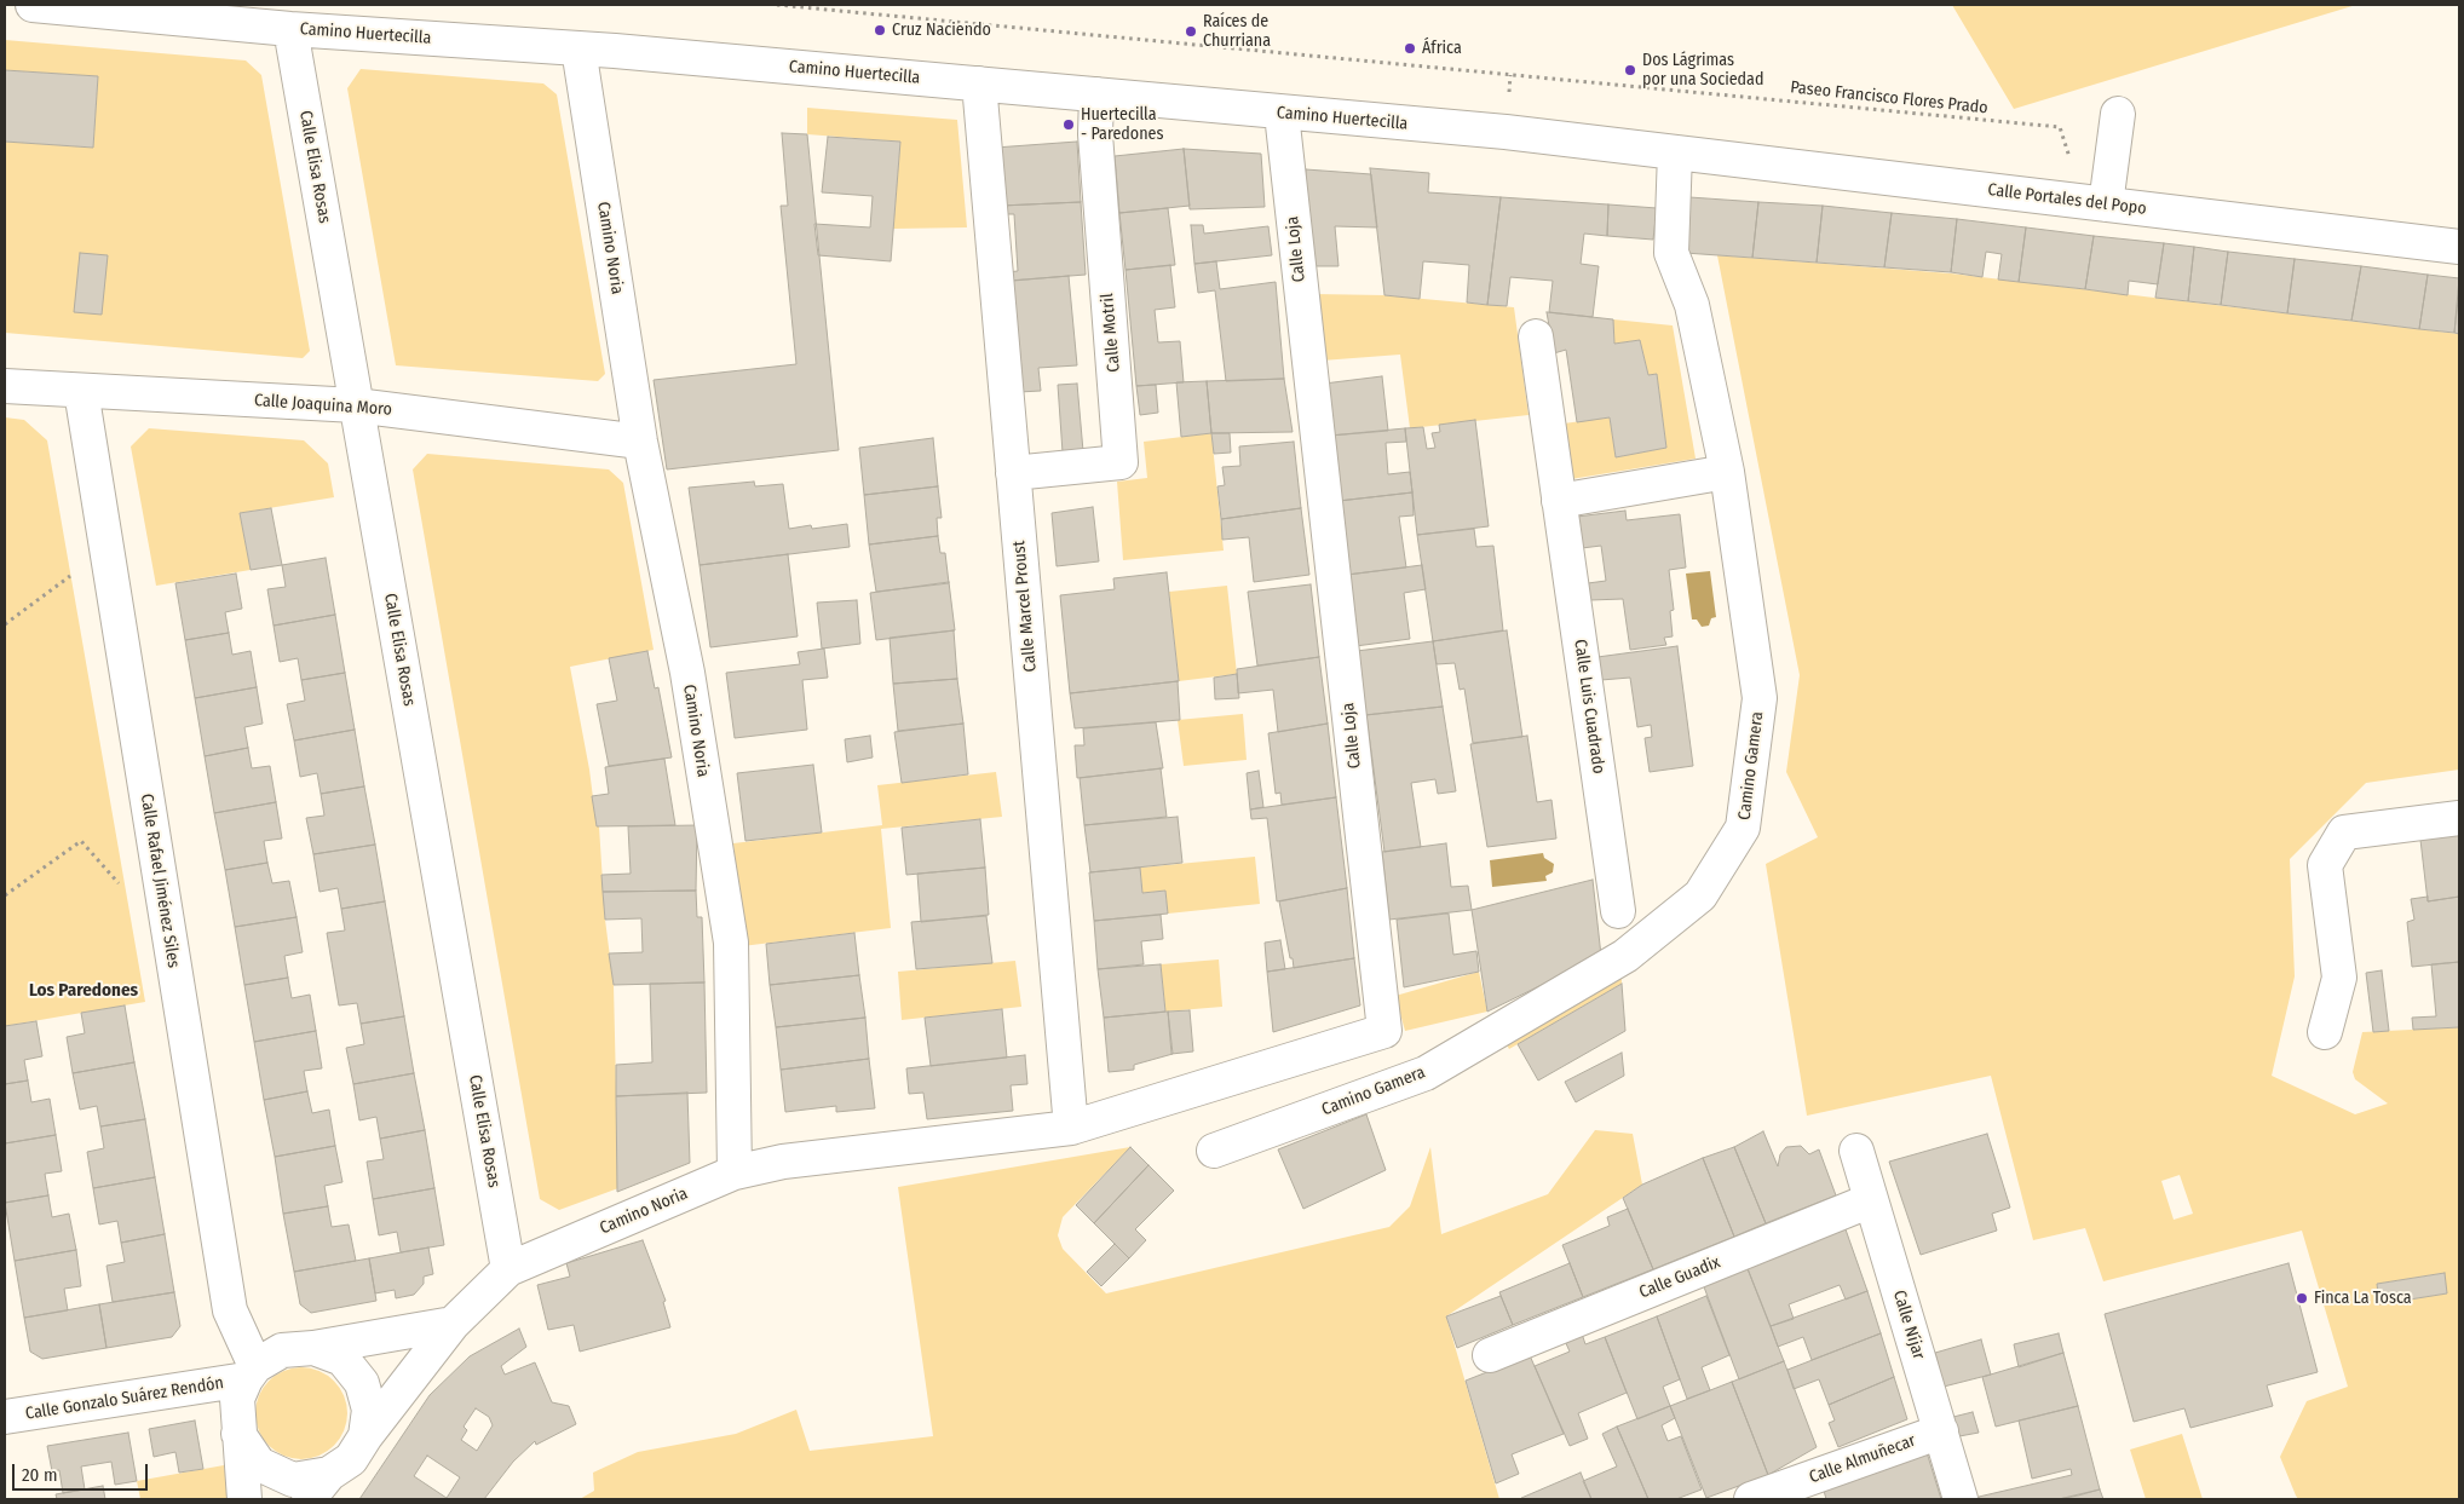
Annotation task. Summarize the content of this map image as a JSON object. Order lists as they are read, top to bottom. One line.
{"streets":{"street":["Camino Huertecilla","Calle Elisa Rosas","Calle Portales del Popo","Camino Noria","Calle Loja","Calle Motril","Calle Joaquina Moro","Calle Marcel Proust","Calle Luis Cuadrado","Camino Gamera","Calle Rafael Jiménez Siles","Calle Guadix","Calle Níjar","Calle Gonzalo Suárez Rendón","Calle Almuñecar"],"path":["Paseo Francisco Flores Prado"]},"crossings":[["Camino Huertecilla","Calle Elisa Rosas"],["Camino Huertecilla","Calle Portales del Popo"],["Camino Huertecilla","Camino Noria"],["Camino Huertecilla","Calle Loja"],["Camino Huertecilla","Calle Motril"],["Camino Huertecilla","Calle Marcel Proust"],["Camino Huertecilla","Camino Gamera"],["Calle Elisa Rosas","Camino Noria"],["Calle Elisa Rosas","Calle Joaquina Moro"],["Calle Portales del Popo","Camino Gamera"],["Camino Noria","Calle Joaquina Moro"],["Calle Loja","Calle Marcel Proust"],["Calle Motril","Calle Marcel Proust"],["Calle Joaquina Moro","Calle Rafael Jiménez Siles"],["Calle Rafael Jiménez Siles","Calle Gonzalo Suárez Rendón"],["Calle Guadix","Calle Níjar"],["Calle Níjar","Calle Almuñecar"]],"districts":["Los Paredones"],"places":["Cruz Naciendo","Raíces de Churriana","África","Dos Lágrimas por una Sociedad","Huertecilla - Paredones","Finca La Tosca"],"scale_bar":"20 m"}
